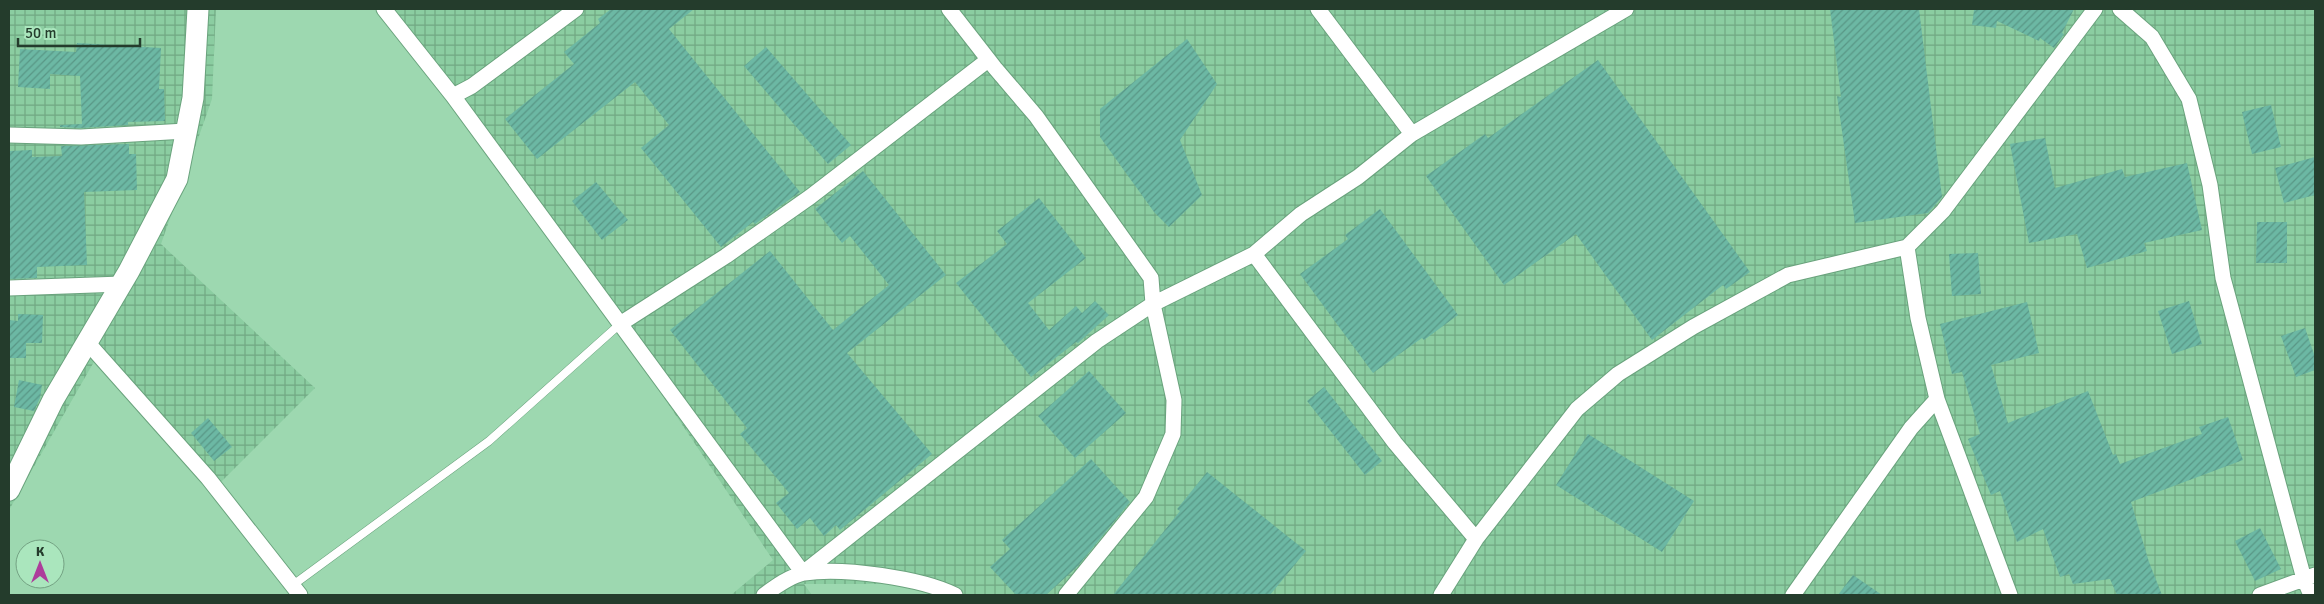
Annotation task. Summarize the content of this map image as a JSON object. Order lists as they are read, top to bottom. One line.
{"scale_bar":"50 m","north":"top"}
